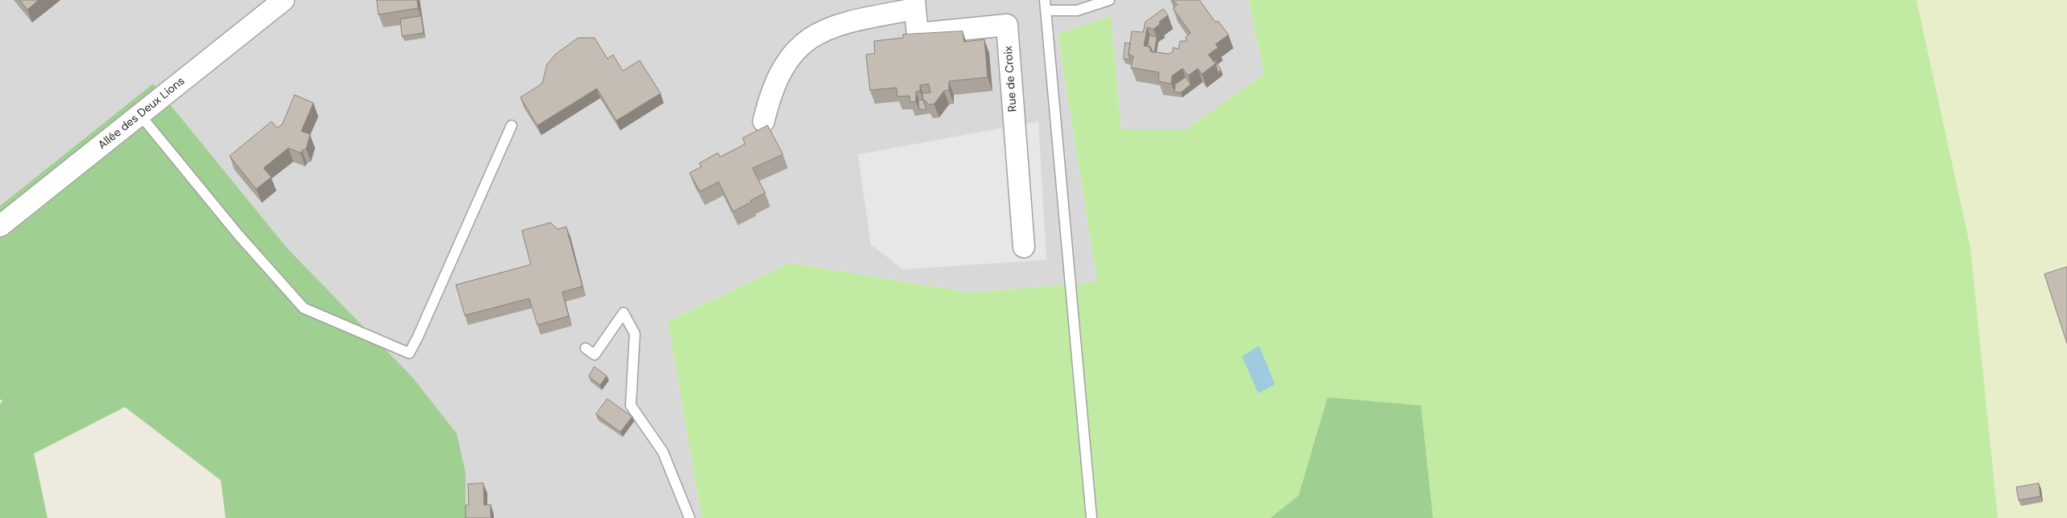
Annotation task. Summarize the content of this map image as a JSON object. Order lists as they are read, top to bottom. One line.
{"streets":{"street":["Rue de Croix","Allée des Deux Lions"]}}
